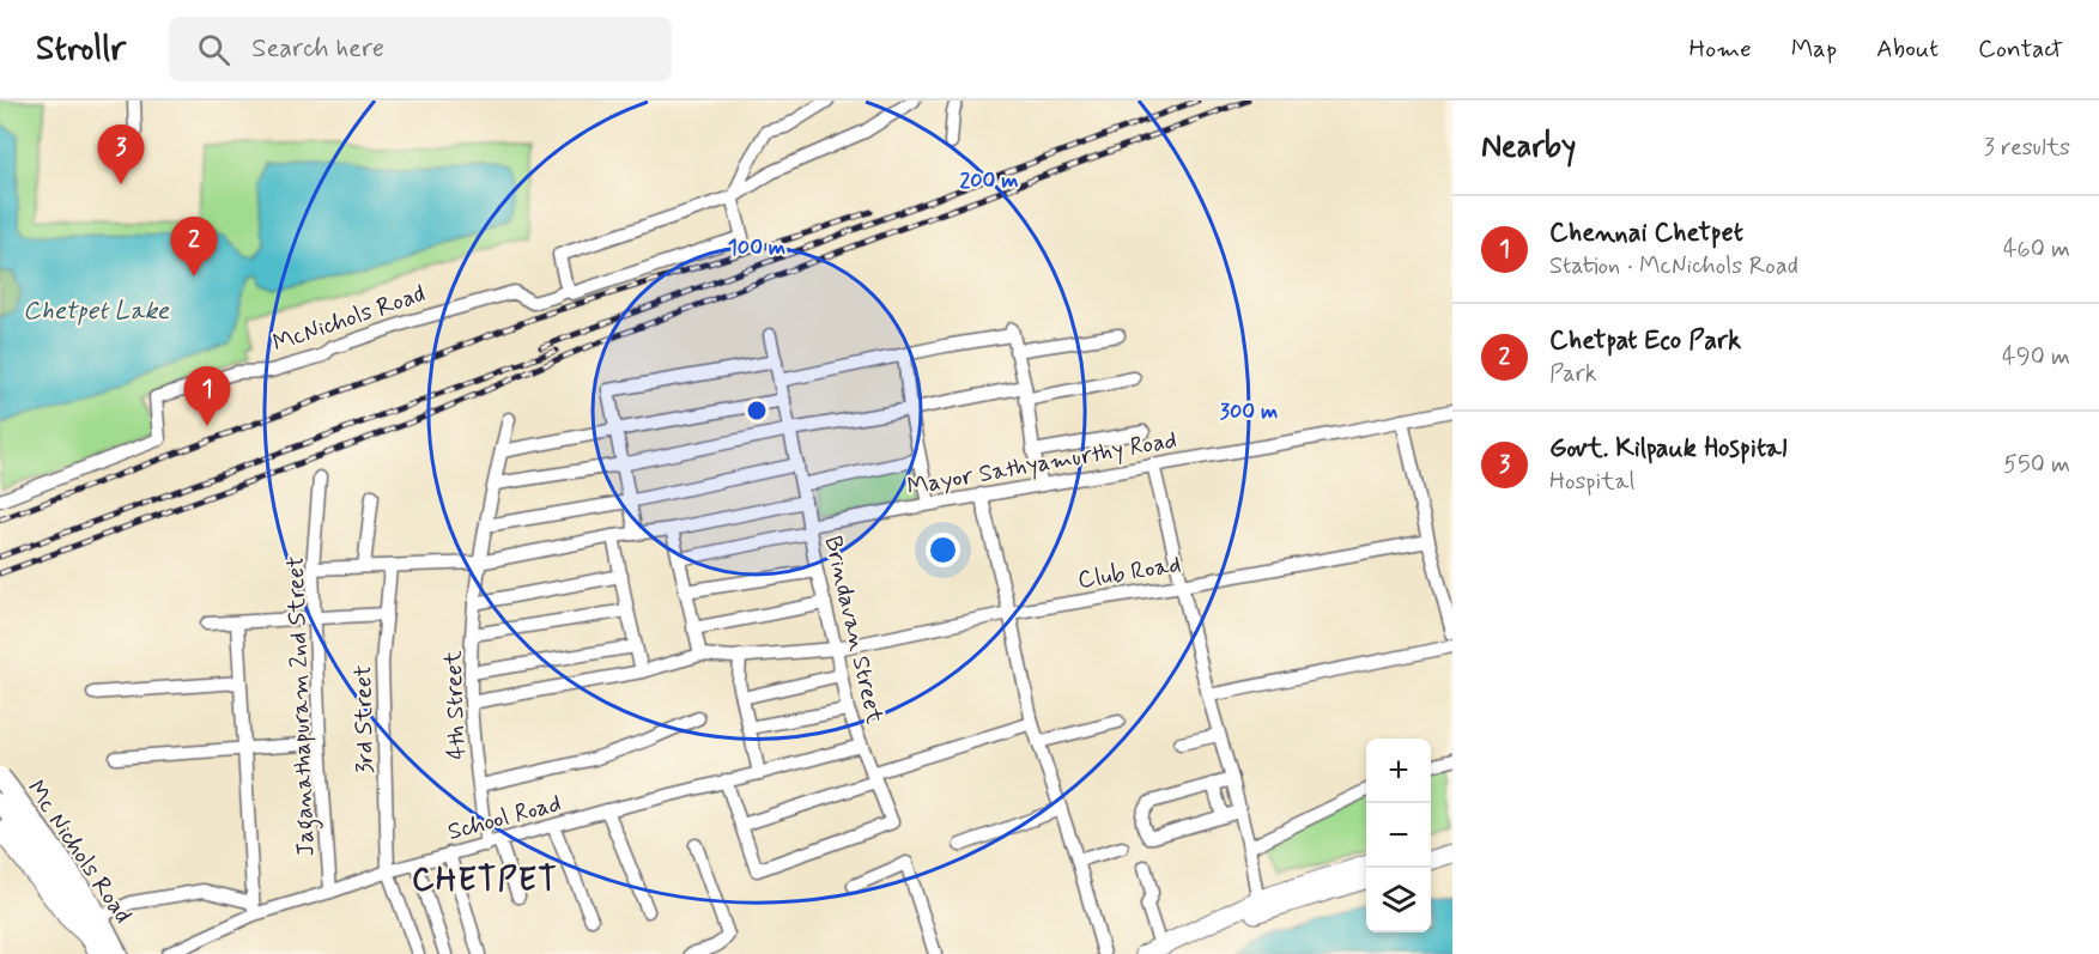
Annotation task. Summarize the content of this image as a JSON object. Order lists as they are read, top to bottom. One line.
{"streets":{"main road":["Mc Nichols Road"],"street":["McNichols Road","Mayor Sathyamurthy Road","Club Road","Brindavan Street","4th Street","Jaganathapuram 2nd Street","3rd Street","School Road"]},"crossings":[["Mayor Sathyamurthy Road","Brindavan Street"],["Club Road","Brindavan Street"],["Club Road","4th Street"],["Brindavan Street","School Road"],["4th Street","School Road"],["Jaganathapuram 2nd Street","School Road"],["3rd Street","School Road"]],"districts":["CHETPET"],"water":["Chetpet Lake"],"page":{"header":"Strollr","search":"Search here","nav":["Home","Map","About","Contact"],"heading":["Nearby","3 results"],"pins":["3","2","1"],"list":[{"mark":"1","name":"Chennai Chetpet","note":"Station · McNichols Road","value":"460 m"},{"mark":"2","name":"Chetpat Eco Park","note":"Park","value":"490 m"},{"mark":"3","name":"Govt. Kilpauk Hospital","note":"Hospital","value":"550 m"}],"map_buttons":["+","−"]},"rings":["200 m","100 m","300 m"]}
